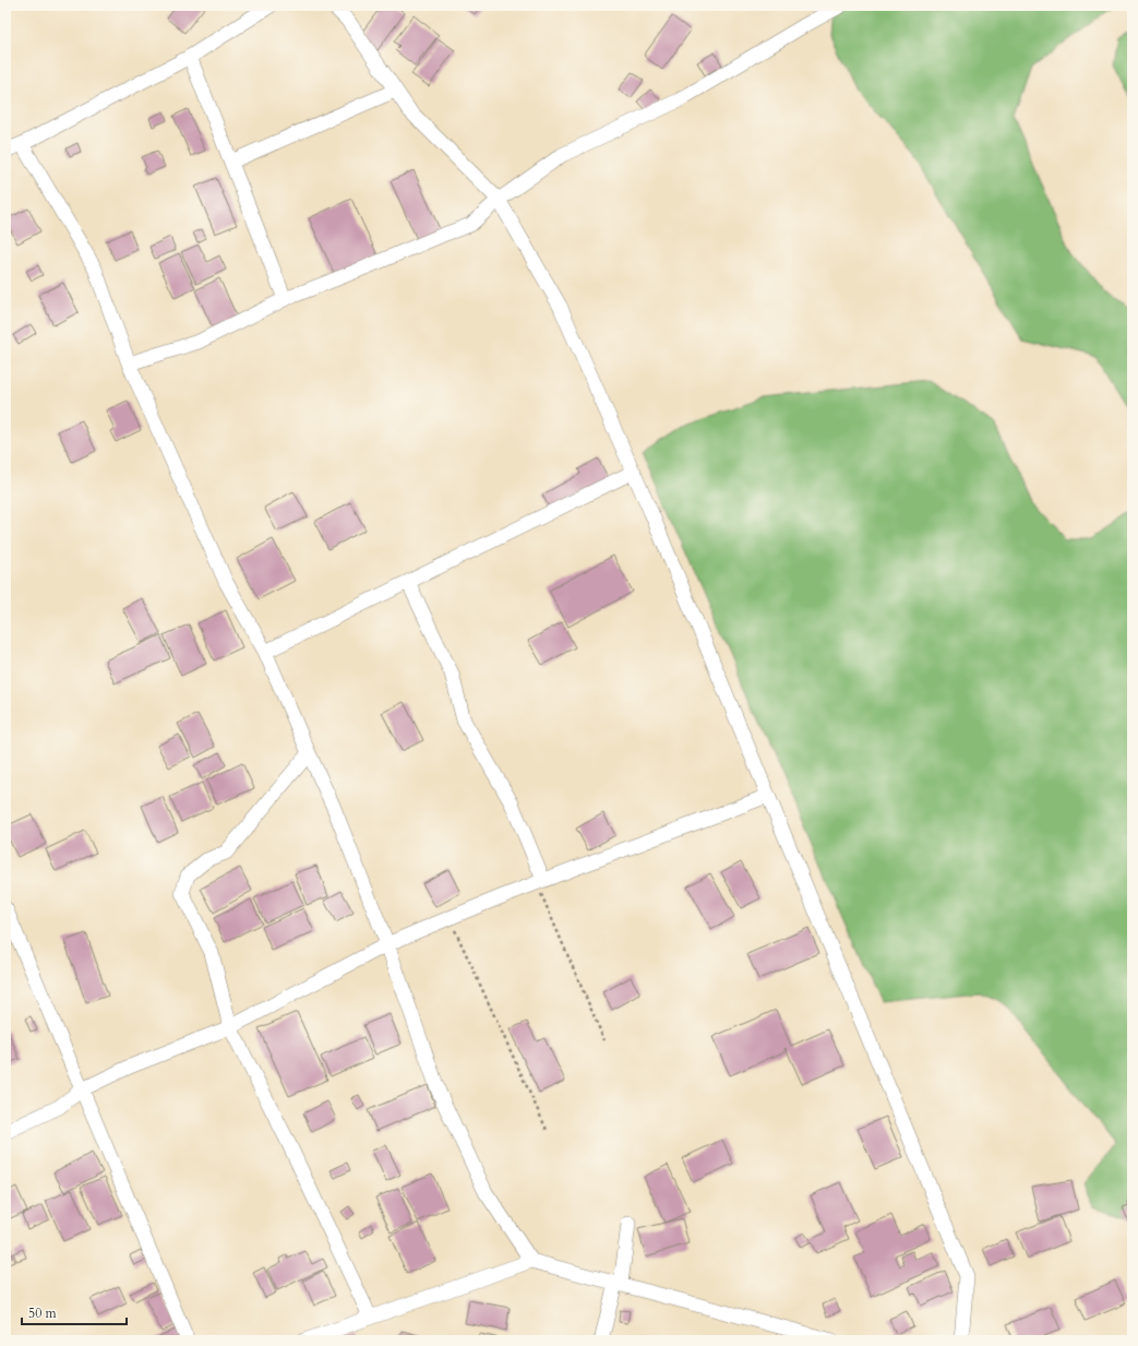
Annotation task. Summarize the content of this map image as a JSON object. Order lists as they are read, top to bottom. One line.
{"scale_bar":"50 m"}
